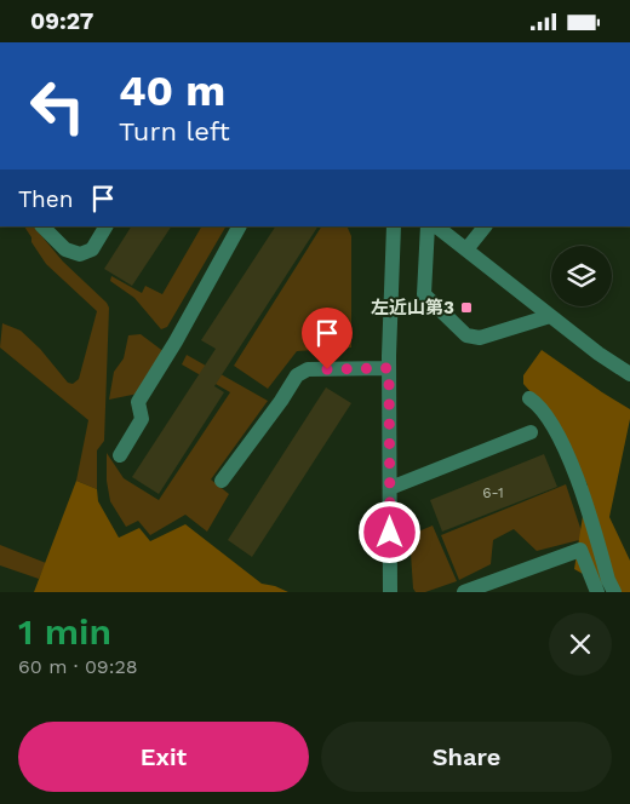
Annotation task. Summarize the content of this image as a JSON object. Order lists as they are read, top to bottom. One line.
{"places":{"transit":["左近山第3"]},"house_numbers":["6-1"],"page":{"status":"09:27","turn":["40 m","Turn left"],"then":"Then","heading":["1 min","60 m · 09:28"],"buttons":["Exit","Share"]}}
